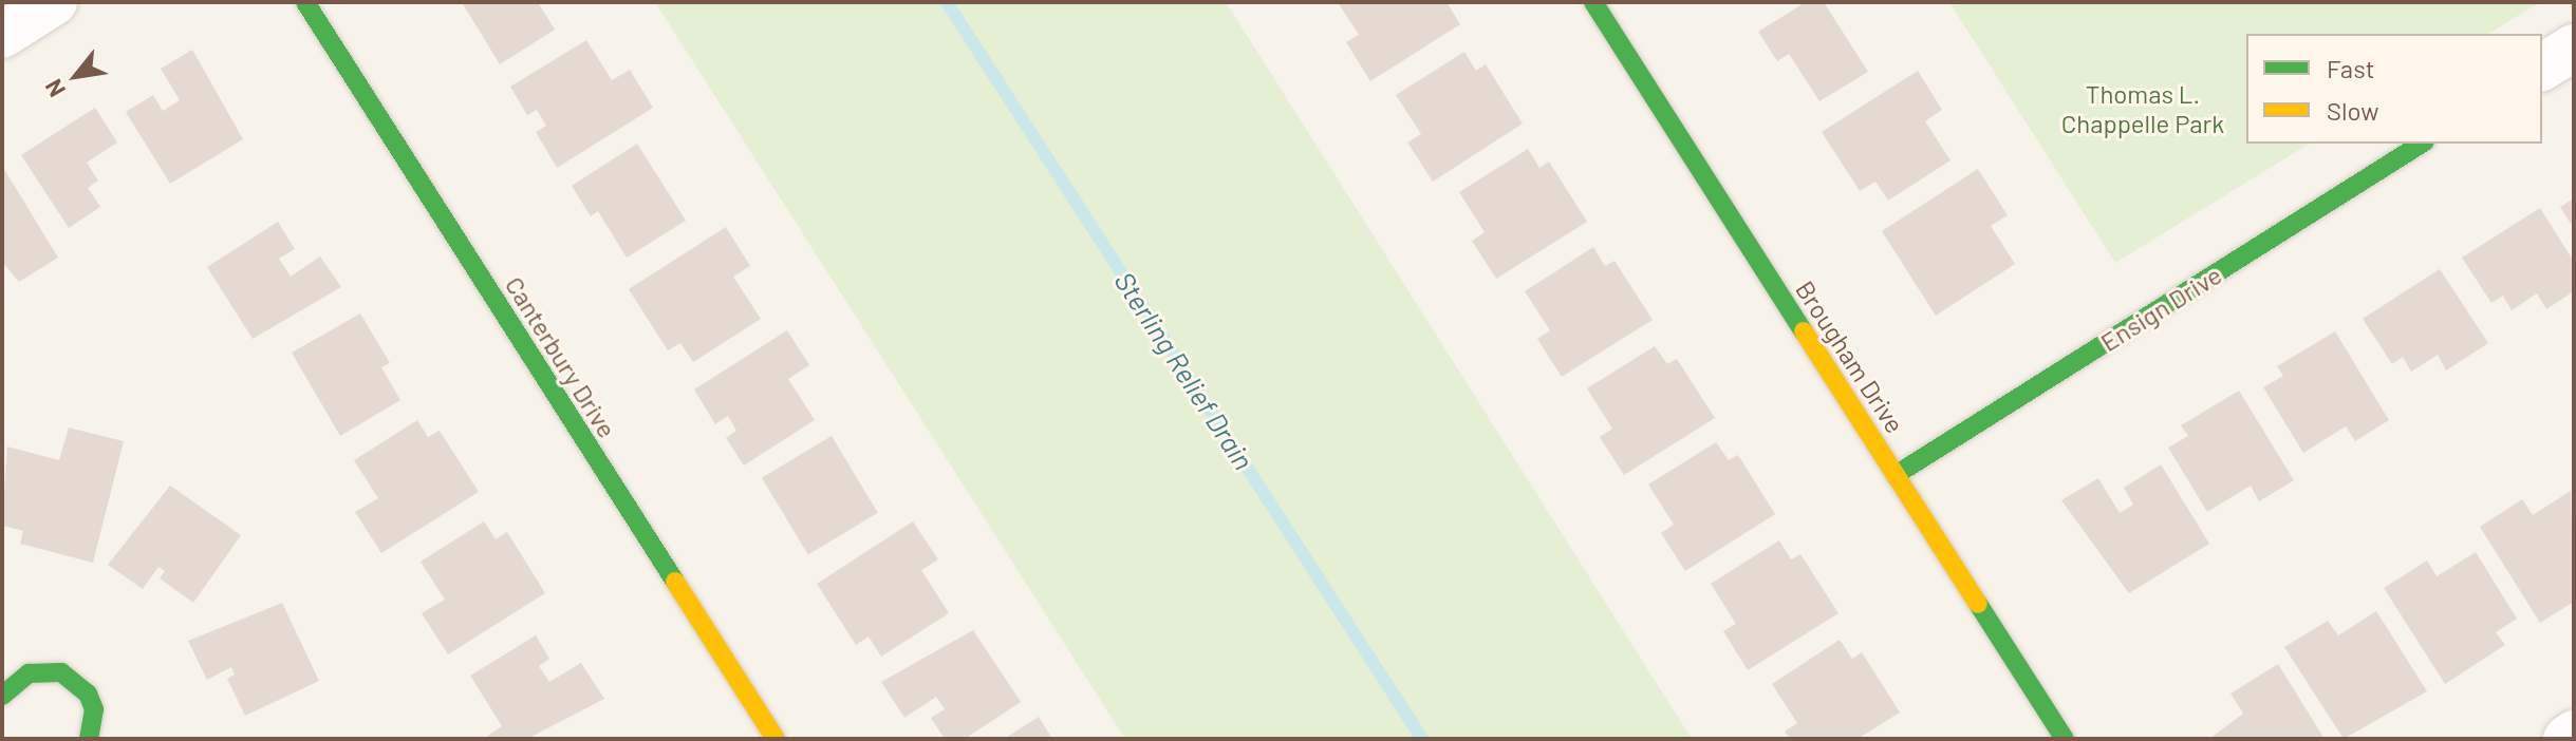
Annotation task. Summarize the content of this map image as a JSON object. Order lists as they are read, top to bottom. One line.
{"streets":{"street":["Ensign Drive","Canterbury Drive","Brougham Drive"]},"crossings":[["Ensign Drive","Brougham Drive"]],"water":["Sterling Relief Drain"],"parks":["Thomas L. Chappelle Park"],"legend":["Fast","Slow"],"north":"bottom left"}
